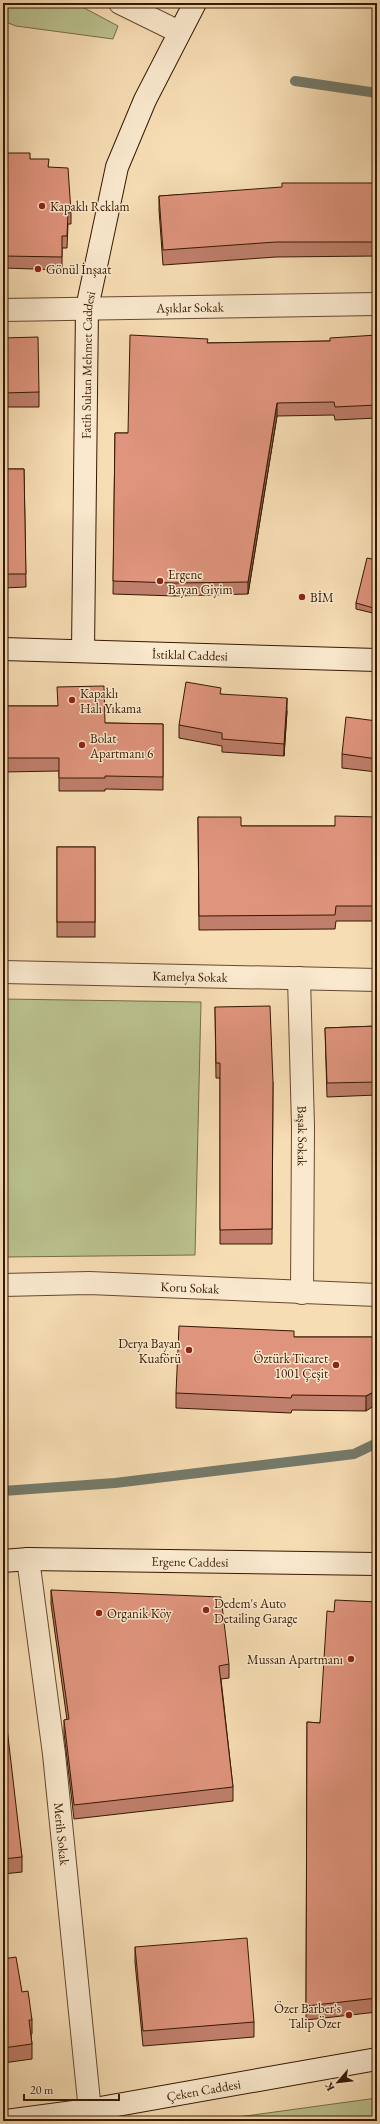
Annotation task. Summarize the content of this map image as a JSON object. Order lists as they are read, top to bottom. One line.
{"streets":{"street":["Aşıklar Sokak","Fatih Sultan Mehmet Caddesi","İstiklal Caddesi","Kamelya Sokak","Başak Sokak","Koru Sokak","Ergene Caddesi","Merih Sokak","Çeken Caddesi"]},"crossings":[["Aşıklar Sokak","Fatih Sultan Mehmet Caddesi"],["Fatih Sultan Mehmet Caddesi","İstiklal Caddesi"],["Kamelya Sokak","Başak Sokak"],["Başak Sokak","Koru Sokak"],["Ergene Caddesi","Merih Sokak"],["Merih Sokak","Çeken Caddesi"]],"places":["Kapaklı Reklam","Gönül İnşaat","Ergene Bayan Giyim","BİM","Kapaklı Halı Yıkama","Bolat Apartmanı 6","Derya Bayan Kuaförü","Öztürk Ticaret 1001 Çeşit","Dedem's Auto Detailing Garage","Organik Köy","Mussan Apartmanı","Özer Barber's Talip Özer"],"scale_bar":"20 m","north":"bottom left"}
